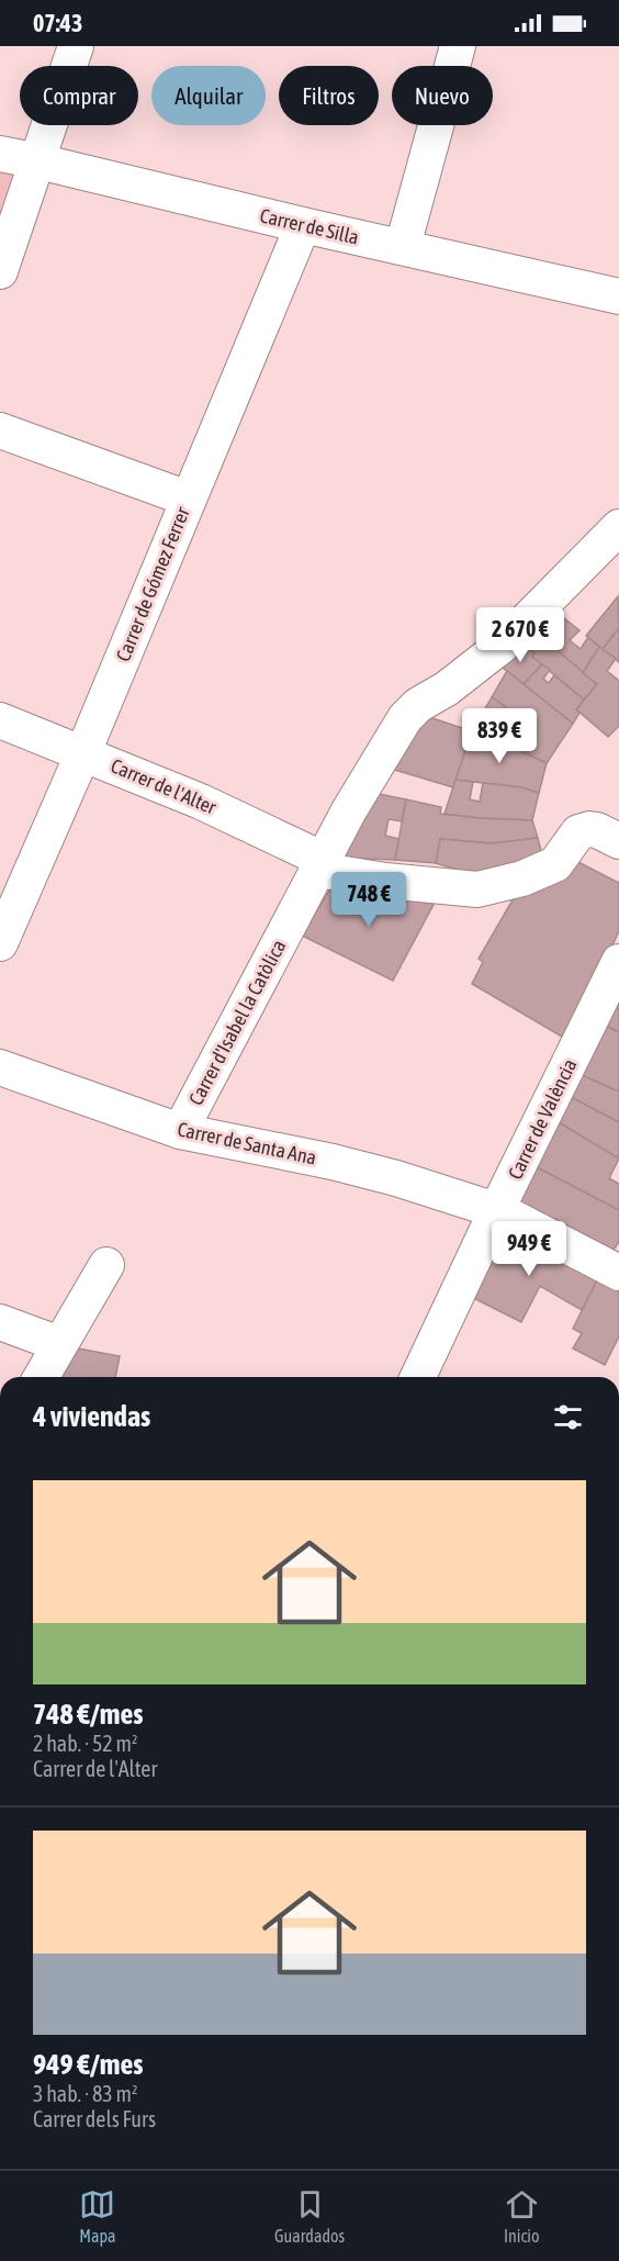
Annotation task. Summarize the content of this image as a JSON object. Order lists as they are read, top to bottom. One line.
{"streets":{"street":["Carrer de Silla","Carrer de Gómez Ferrer","Carrer de l'Alter","Carrer d'Isabel la Catòlica","Carrer de València","Carrer de Santa Ana"]},"crossings":[["Carrer de Silla","Carrer de Gómez Ferrer"],["Carrer de Gómez Ferrer","Carrer de l'Alter"],["Carrer de l'Alter","Carrer d'Isabel la Catòlica"],["Carrer d'Isabel la Catòlica","Carrer de Santa Ana"],["Carrer de València","Carrer de Santa Ana"]],"page":{"status":"07:43","chip":["Comprar","Alquilar","Filtros","Nuevo"],"price":["2 670 €","839 €","748 €","949 €"],"heading":"4 viviendas","list":[{"name":"748 €/mes","note":"2 hab. · 52 m² · Carrer de l'Alter"},{"name":"949 €/mes","note":"3 hab. · 83 m² · Carrer dels Furs"}],"tabs":["Mapa","Guardados","Inicio"]}}
